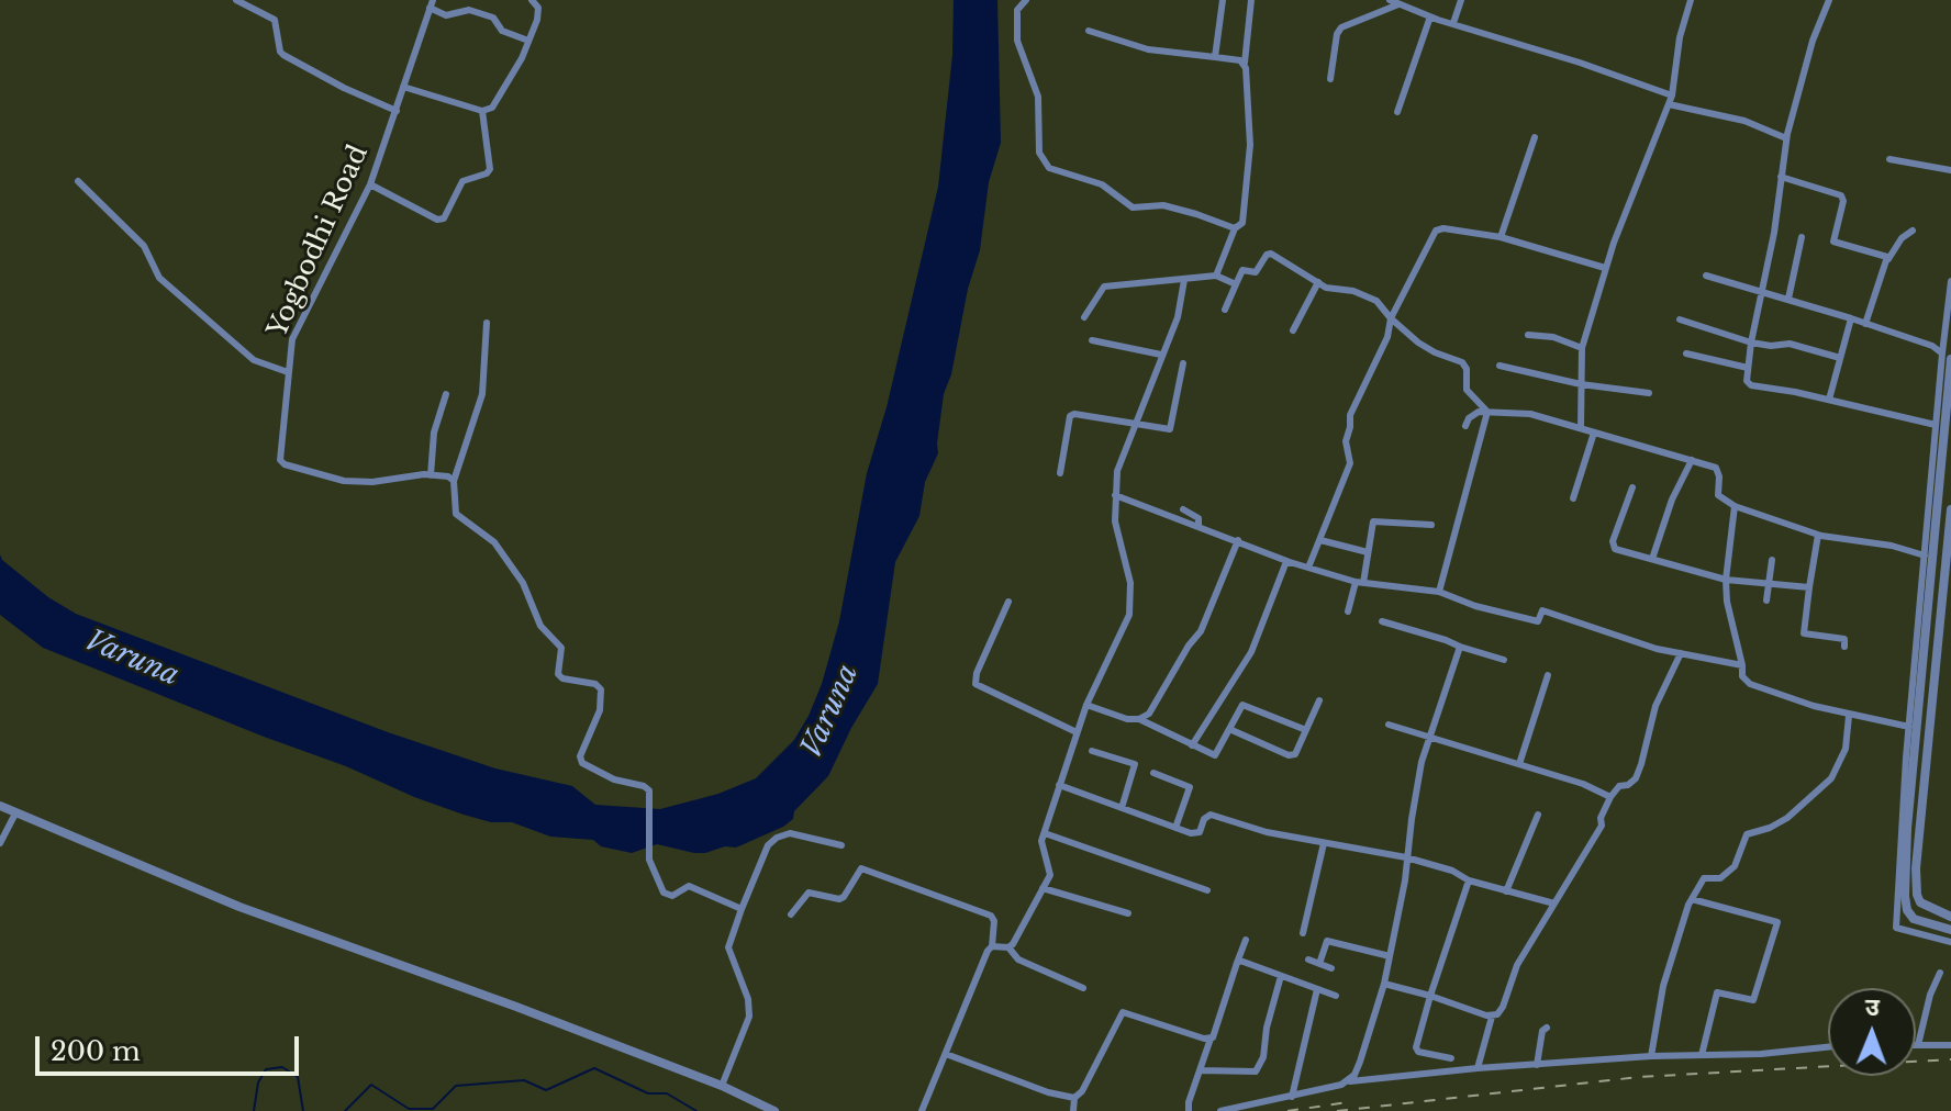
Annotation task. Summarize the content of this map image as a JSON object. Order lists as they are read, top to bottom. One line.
{"streets":{"street":["Yogbodhi Road"]},"water":["Varuna"],"scale_bar":"200 m","north":"top"}
